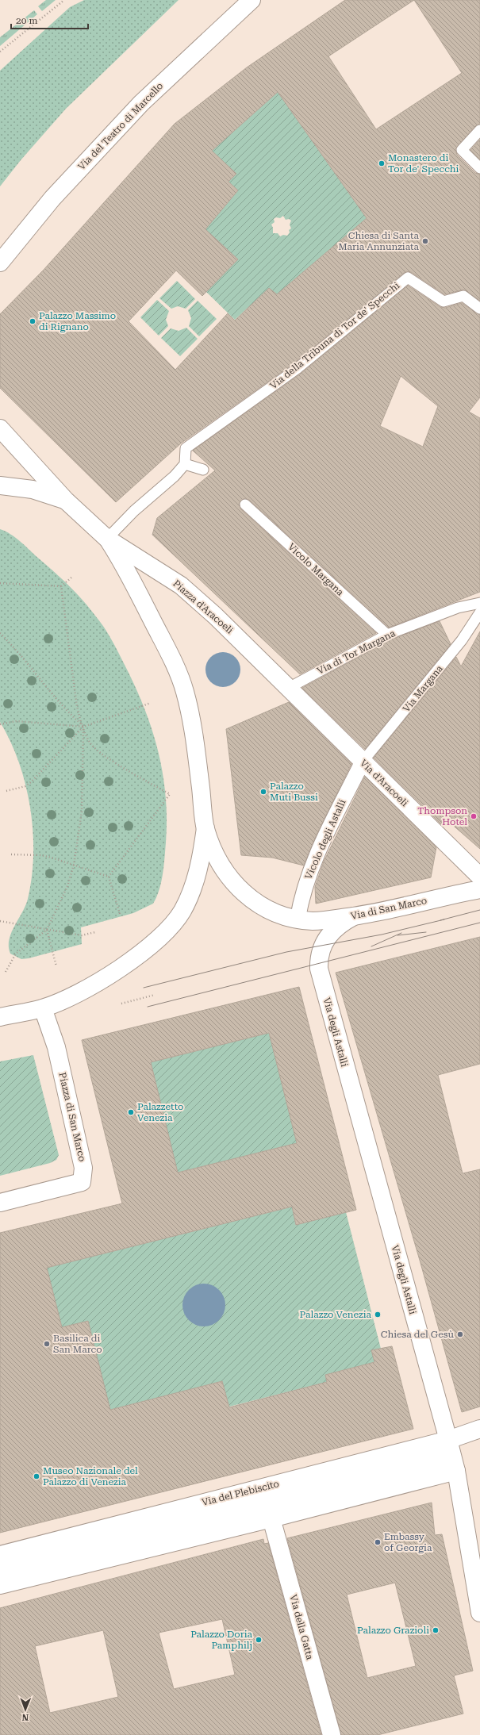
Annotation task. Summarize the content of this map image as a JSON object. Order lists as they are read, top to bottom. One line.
{"streets":{"street":["Via del Teatro di Marcello","Piazza d'Aracoeli","Via d'Aracoeli","Vicolo degli Astalli","Via di San Marco","Via degli Astalli","Piazza di San Marco","Via del Plebiscito","Via della Gatta"],"lane":["Via della Tribuna di Tor de' Specchi","Vicolo Margana","Via di Tor Margana","Via Margana"]},"crossings":[["Vicolo Margana","Via di Tor Margana"],["Piazza d'Aracoeli","Via di Tor Margana"],["Piazza d'Aracoeli","Via d'Aracoeli"],["Piazza d'Aracoeli","Via di San Marco"],["Via di Tor Margana","Via d'Aracoeli"],["Via Margana","Via d'Aracoeli"],["Via Margana","Vicolo degli Astalli"],["Via d'Aracoeli","Vicolo degli Astalli"],["Vicolo degli Astalli","Via di San Marco"],["Via di San Marco","Via degli Astalli"],["Via degli Astalli","Via del Plebiscito"]],"places":["Monastero di Tor de' Specchi","Chiesa di Santa Maria Annunziata","Palazzo Massimo di Rignano","Palazzo Muti Bussi","Thompson Hotel","Palazzetto Venezia","Palazzo Venezia","Chiesa del Gesù","Basilica di San Marco","Museo Nazionale del Palazzo di Venezia","Embassy of Georgia","Palazzo Grazioli","Palazzo Doria Pamphilj"],"scale_bar":"20 m","north":"bottom"}
